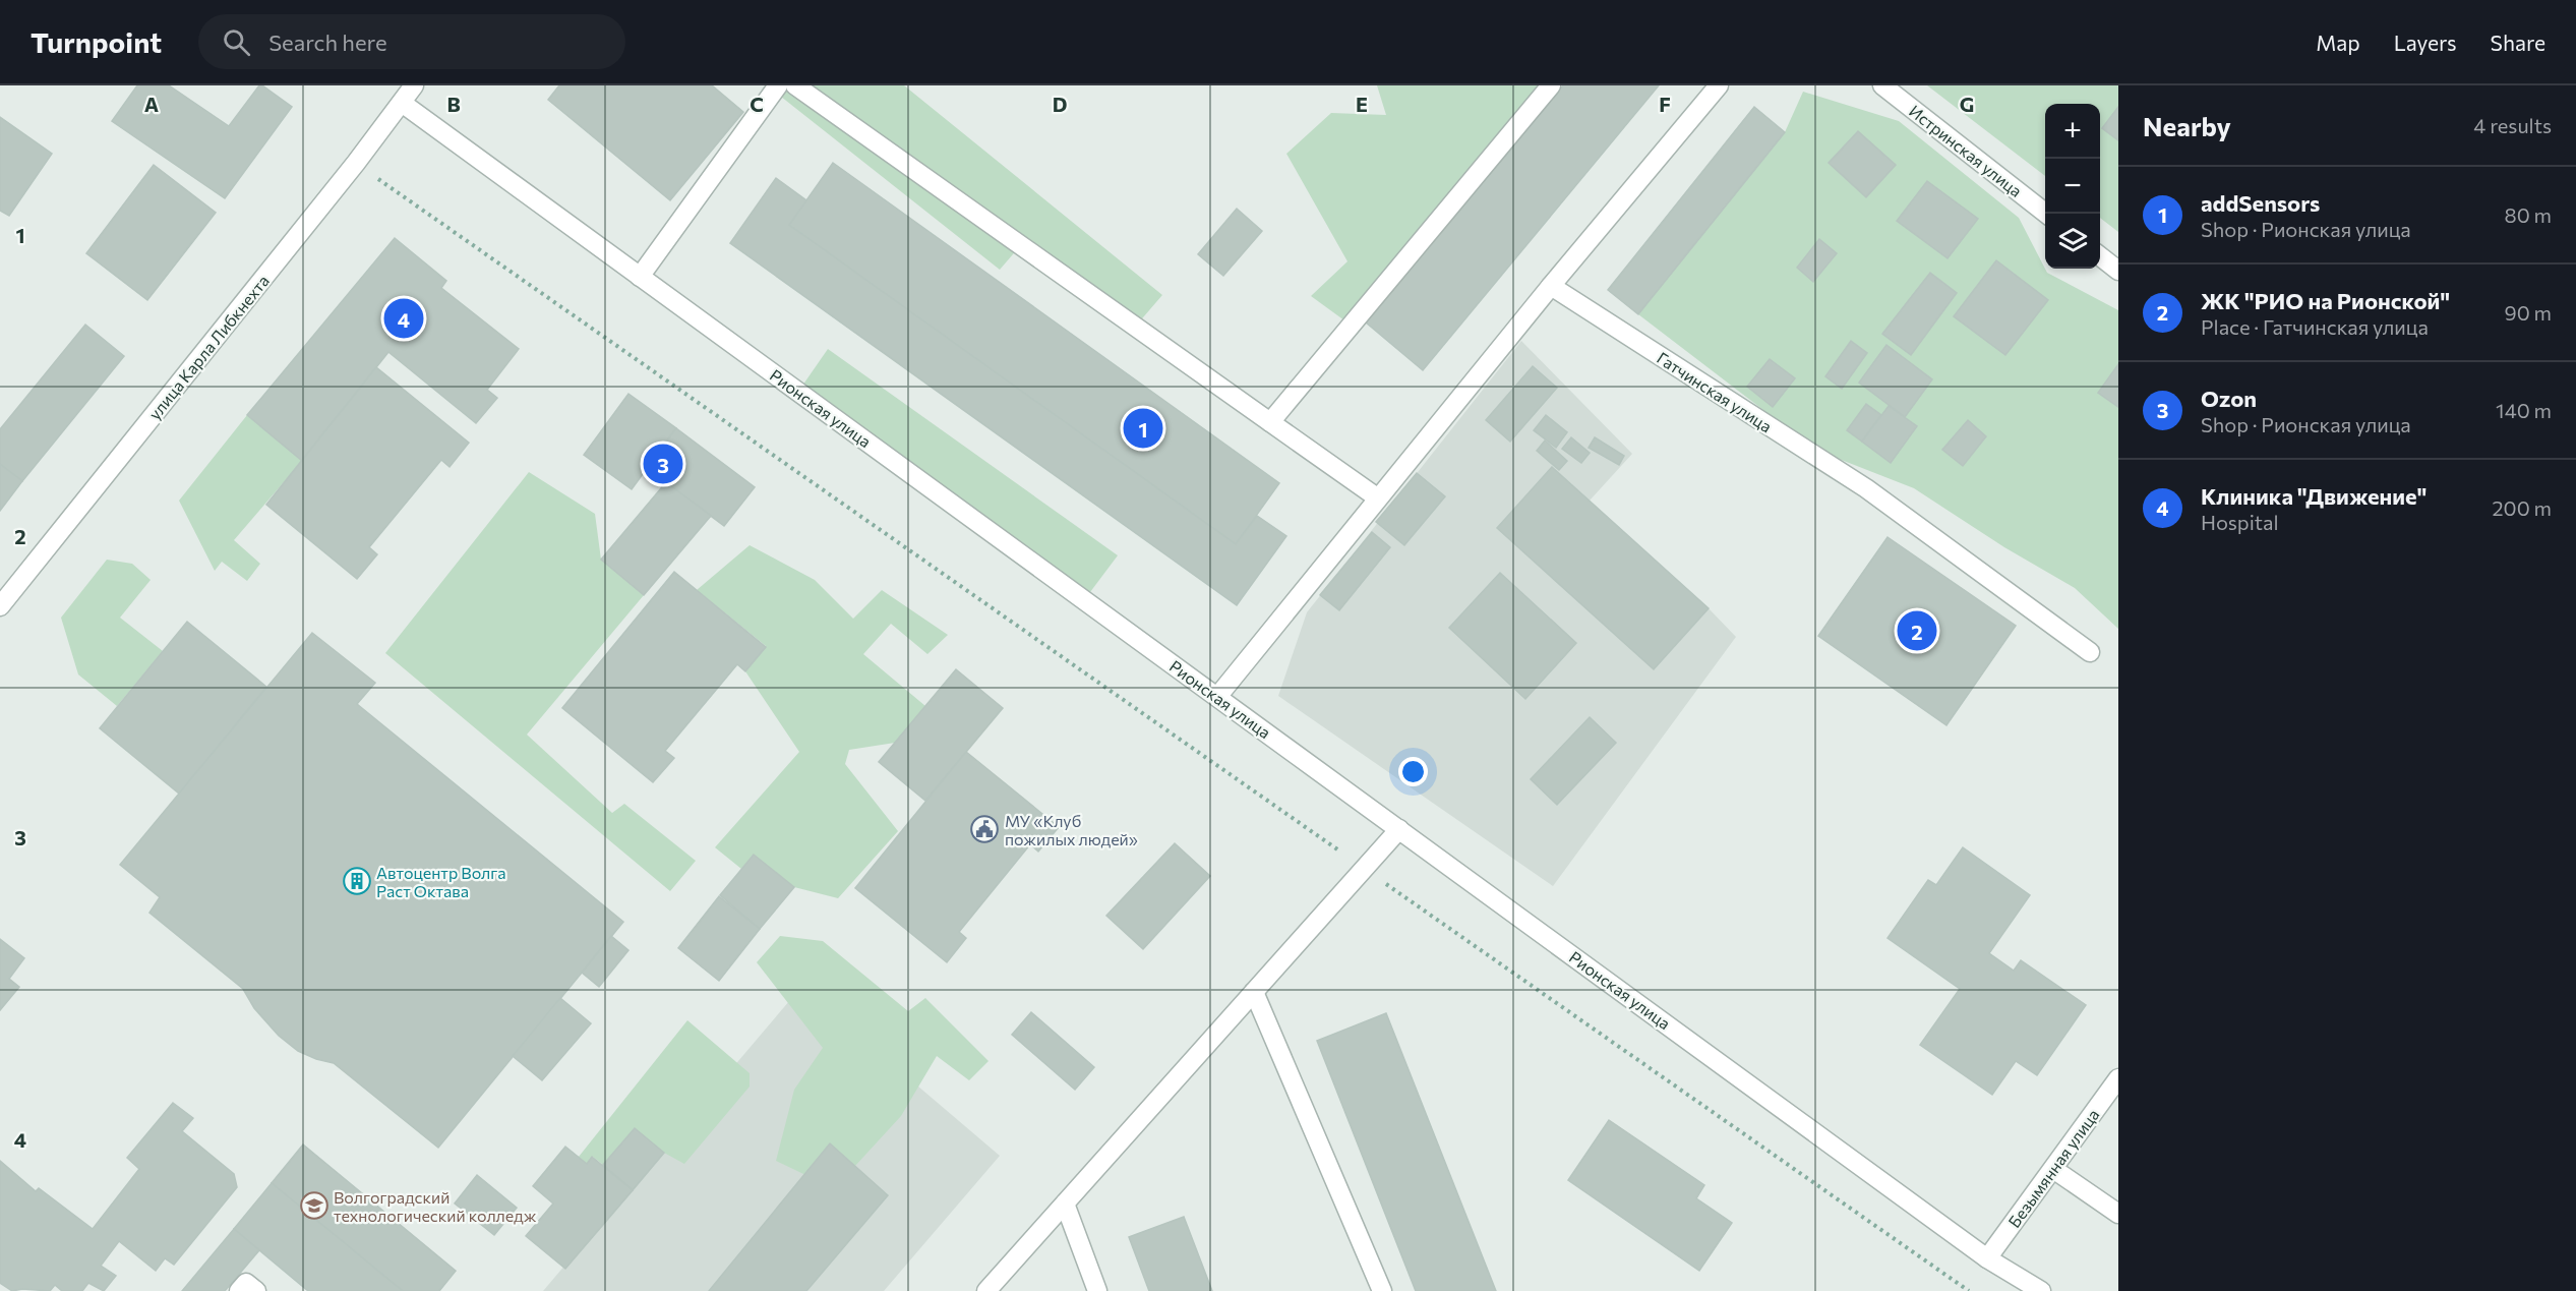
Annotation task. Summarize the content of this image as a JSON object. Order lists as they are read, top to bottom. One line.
{"streets":{"street":["Истринская улица","улица Карла Либкнехта","Гатчинская улица","Рионская улица","Безымянная улица"]},"crossings":[["улица Карла Либкнехта","Рионская улица"],["Рионская улица","Безымянная улица"]],"places":{"public building":["МУ «Клуб пожилых людей»"],"building":["Автоцентр Волга Раст Октава"],"school or university":["Волгоградский технологический колледж"]},"page":{"header":"Turnpoint","search":"Search here","nav":["Map","Layers","Share"],"heading":["Nearby","4 results"],"map_buttons":["+","−"],"list":[{"mark":"1","name":"addSensors","note":"Shop · Рионская улица","value":"80 m"},{"mark":"2","name":"ЖК \"РИО на Рионской\"","note":"Place · Гатчинская улица","value":"90 m"},{"mark":"3","name":"Ozon","note":"Shop · Рионская улица","value":"140 m"},{"mark":"4","name":"Клиника \"Движение\"","note":"Hospital","value":"200 m"}],"pins":["4","1","3","2"]},"grid":{"columns":["A","B","C","D","E","F","G"],"rows":["1","2","3","4"]}}
